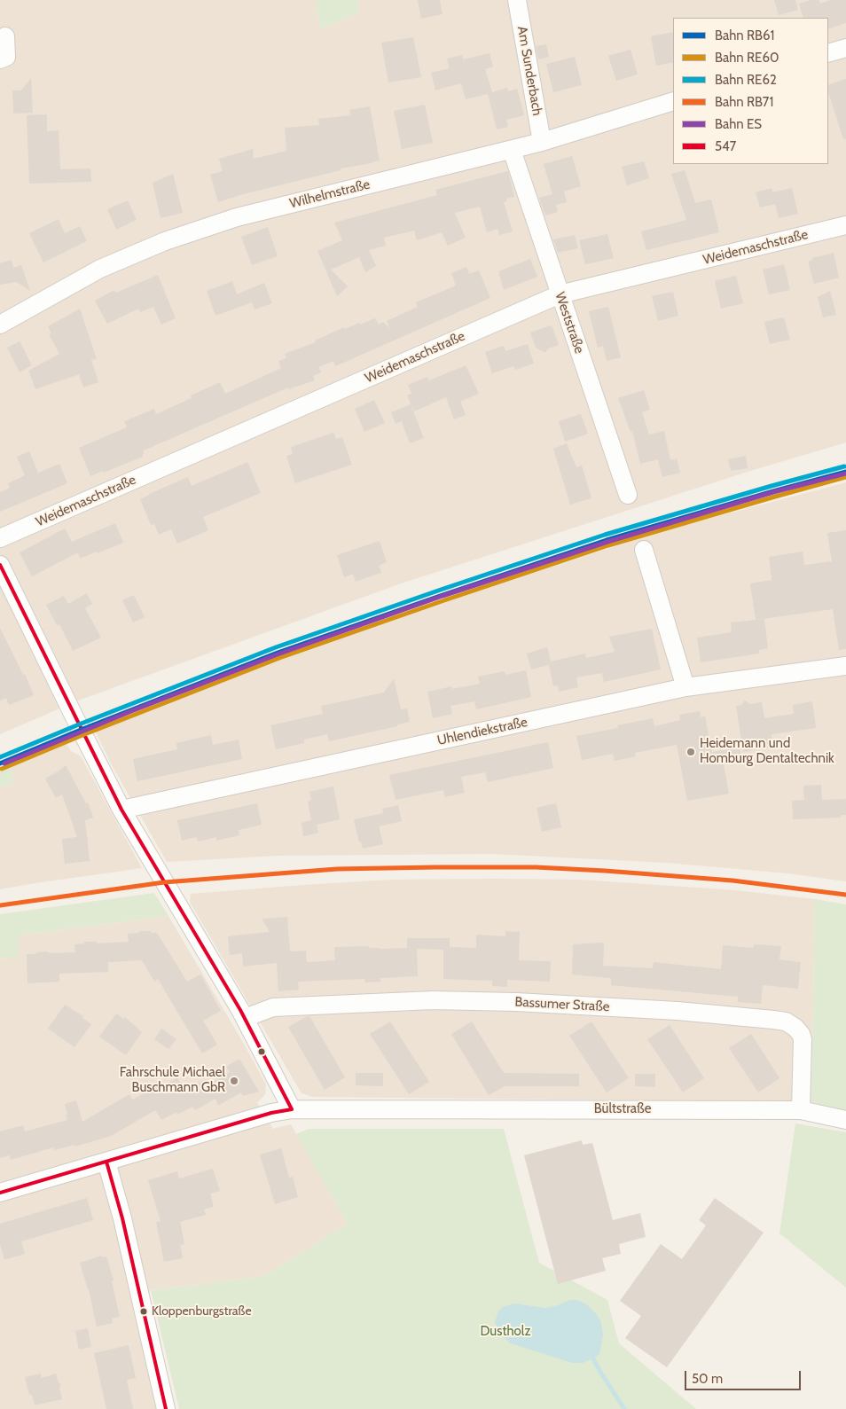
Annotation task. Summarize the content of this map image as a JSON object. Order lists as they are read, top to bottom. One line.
{"streets":{"street":["Am Sunderbach","Wilhelmstraße","Weidemaschstraße","Weststraße","Uhlendiekstraße","Bassumer Straße","Bültstraße"]},"crossings":[["Am Sunderbach","Wilhelmstraße"],["Wilhelmstraße","Weststraße"],["Weidemaschstraße","Weststraße"],["Bassumer Straße","Bültstraße"]],"parks":["Dustholz"],"places":["Heidemann und Homburg Dentaltechnik","Fahrschule Michael Buschmann GbR","Kloppenburgstraße"],"lines":["rail line RE62","rail line RB61","rail line ES","rail line RE60","transit line 547","rail line RB71"],"legend":["Bahn RB61","Bahn RE60","Bahn RE62","Bahn RB71","Bahn ES","547"],"scale_bar":"50 m"}
